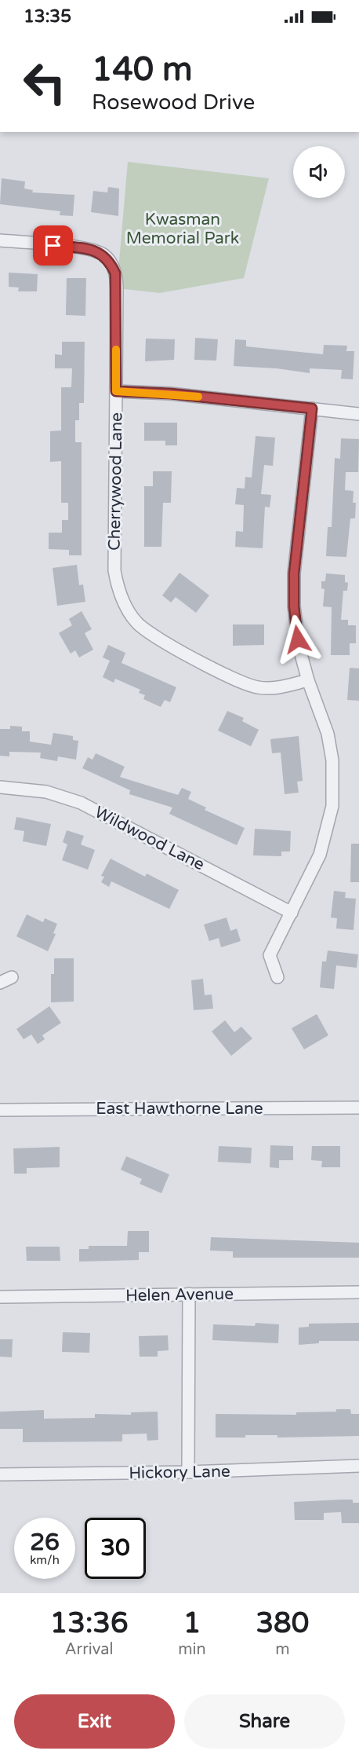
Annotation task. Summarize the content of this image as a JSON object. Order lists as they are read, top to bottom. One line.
{"streets":{"street":["Cherrywood Lane","Wildwood Lane","East Hawthorne Lane","Helen Avenue","Hickory Lane"]},"parks":["Kwasman Memorial Park"],"page":{"status":"13:35","turn":["140 m","Rosewood Drive"],"speed":"26 km/h","limit":"30","eta":["13:36","Arrival","1","min","380","m"],"buttons":["Exit","Share"]}}
